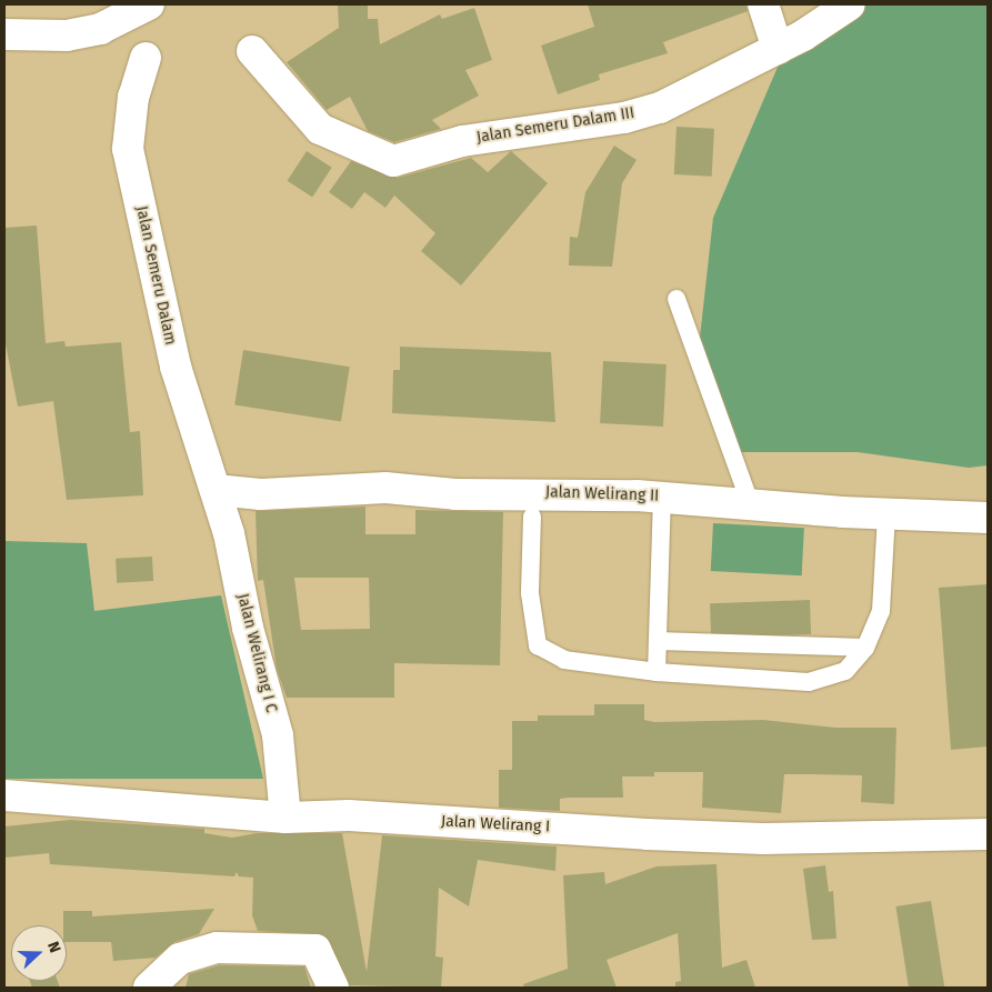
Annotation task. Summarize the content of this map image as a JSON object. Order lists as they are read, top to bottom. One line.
{"streets":{"street":["Jalan Semeru Dalam III","Jalan Semeru Dalam","Jalan Welirang II","Jalan Welirang I C","Jalan Welirang I"]},"crossings":[["Jalan Semeru Dalam","Jalan Welirang II"],["Jalan Semeru Dalam","Jalan Welirang I C"],["Jalan Welirang II","Jalan Welirang I C"],["Jalan Welirang I C","Jalan Welirang I"]],"north":"right"}
